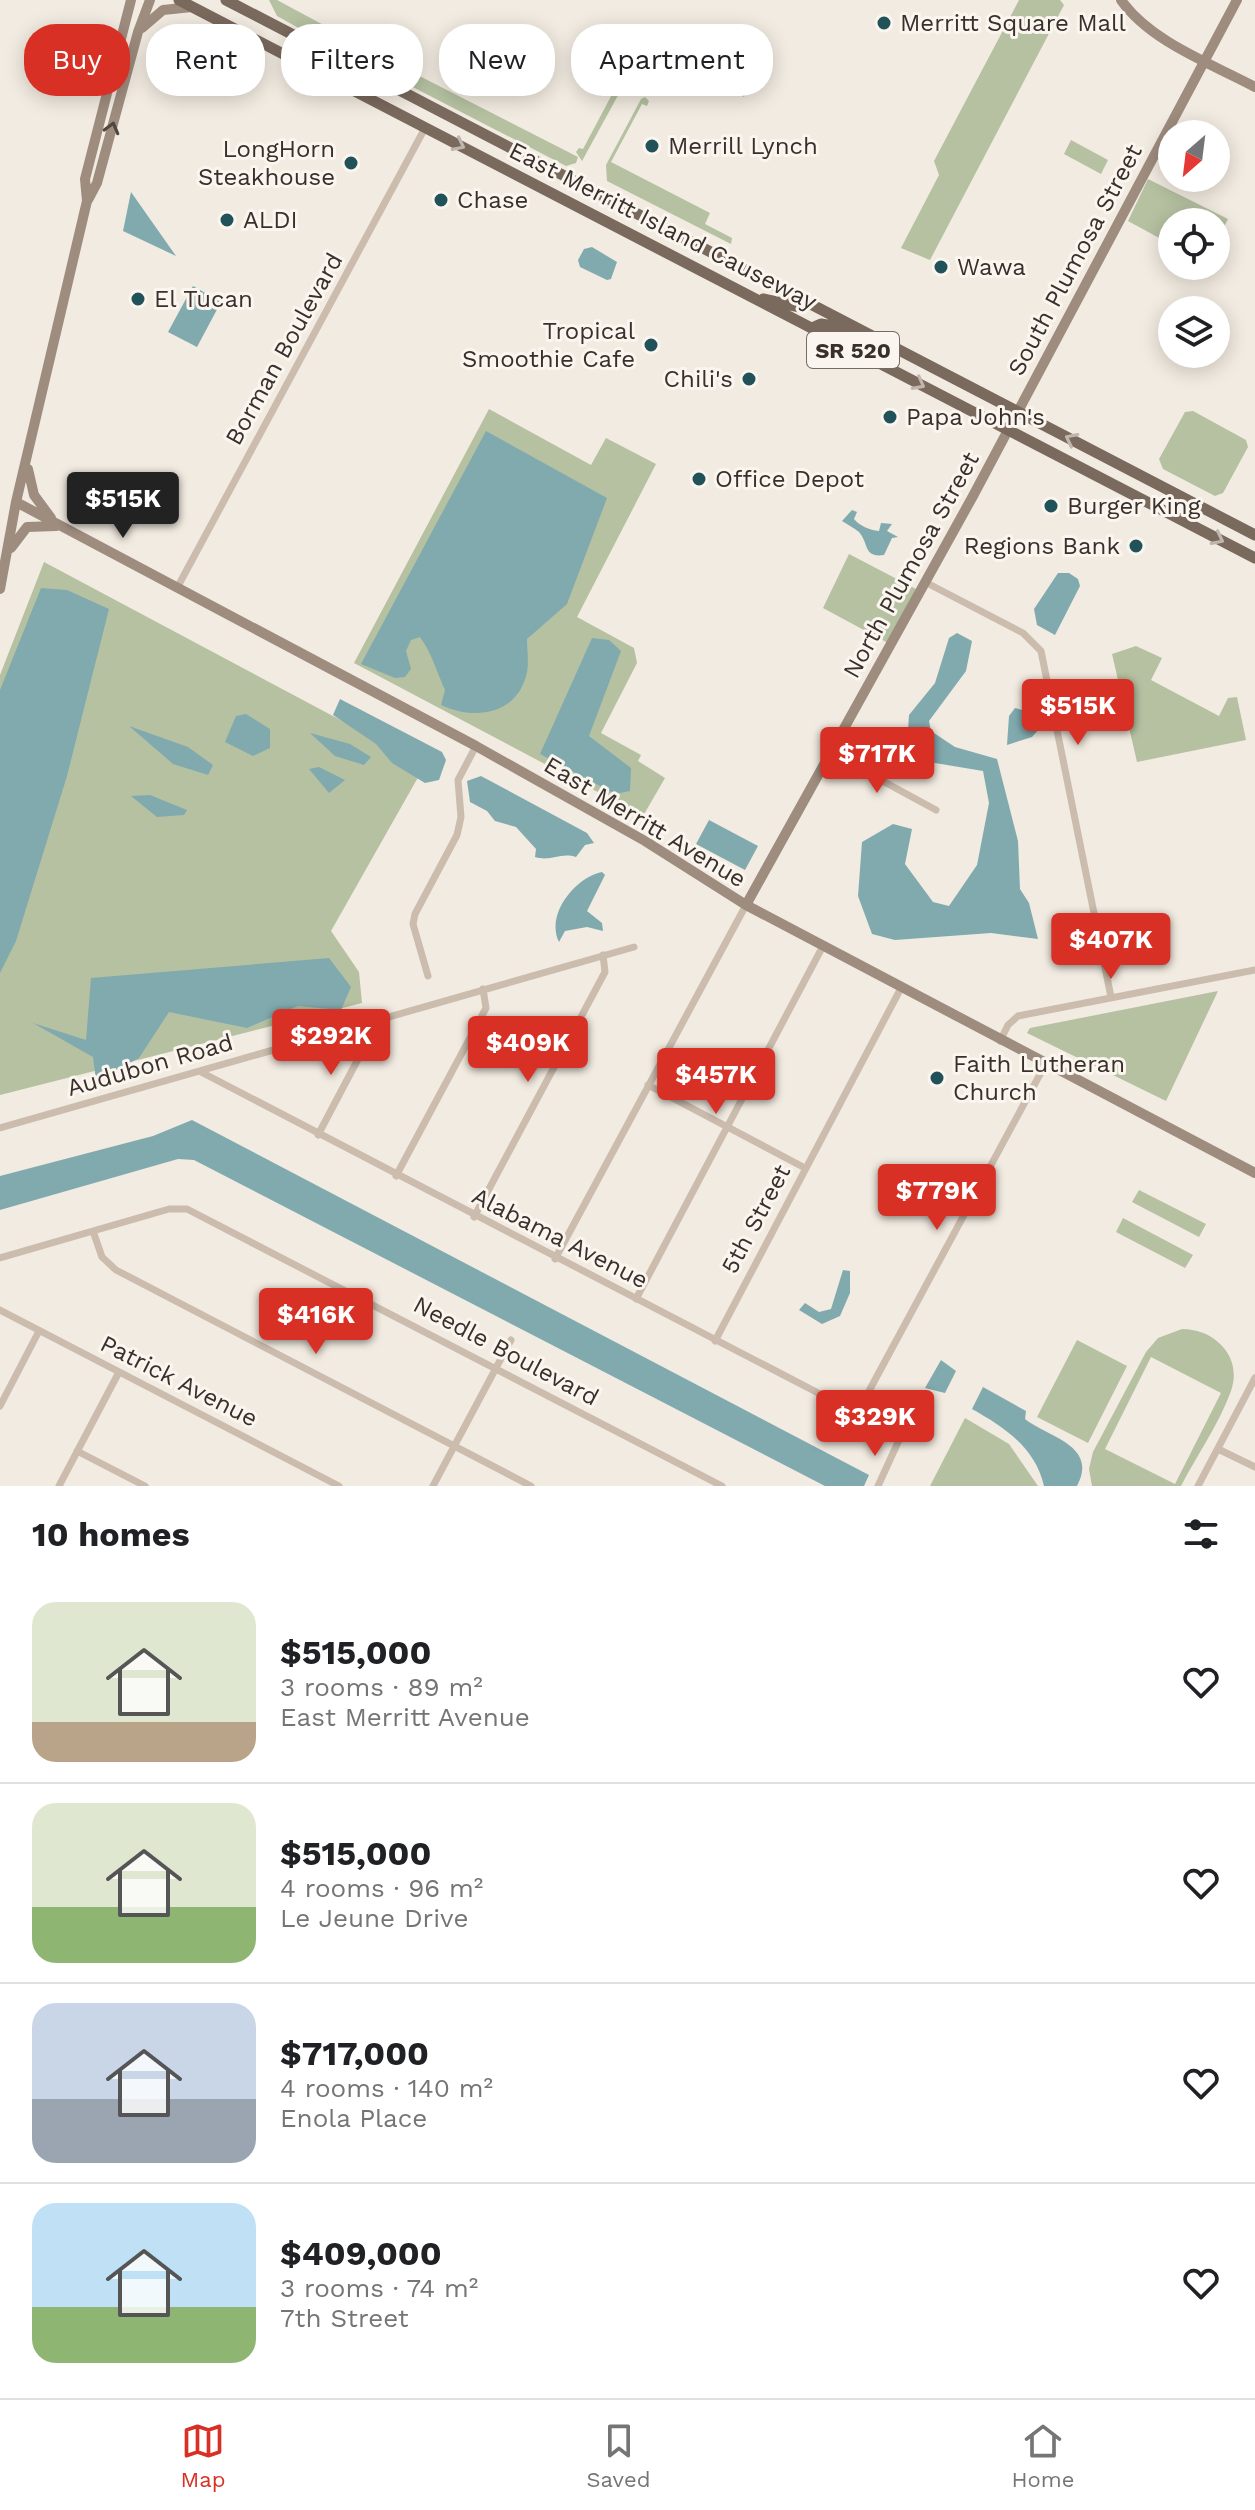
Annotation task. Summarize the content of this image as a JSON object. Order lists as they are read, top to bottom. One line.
{"streets":{"main road":["East Merritt Island Causeway","SR 520"],"street":["South Plumosa Street","Borman Boulevard","North Plumosa Street","East Merritt Avenue","Audubon Road","5th Street","Alabama Avenue","Needle Boulevard","Patrick Avenue"]},"crossings":[["East Merritt Island Causeway","South Plumosa Street"],["East Merritt Island Causeway","Borman Boulevard"],["East Merritt Island Causeway","North Plumosa Street"],["South Plumosa Street","North Plumosa Street"],["Borman Boulevard","East Merritt Avenue"],["North Plumosa Street","East Merritt Avenue"],["East Merritt Avenue","5th Street"],["Audubon Road","Alabama Avenue"],["5th Street","Alabama Avenue"]],"places":["Merritt Square Mall","Merrill Lynch","LongHorn Steakhouse","Chase","ALDI","Wawa","El Tucan","Tropical Smoothie Cafe","Chili's","Papa John's","Office Depot","Burger King","Regions Bank","Faith Lutheran Church"],"north":"bottom left","page":{"chip":["Buy","Rent","Filters","New","Apartment"],"price":["$515K","$515K","$717K","$407K","$292K","$409K","$457K","$779K","$416K","$329K"],"heading":"10 homes","list":[{"name":"$515,000","note":"3 rooms · 89 m² · East Merritt Avenue"},{"name":"$515,000","note":"4 rooms · 96 m² · Le Jeune Drive"},{"name":"$717,000","note":"4 rooms · 140 m² · Enola Place"},{"name":"$409,000","note":"3 rooms · 74 m² · 7th Street"}],"tabs":["Map","Saved","Home"]}}
